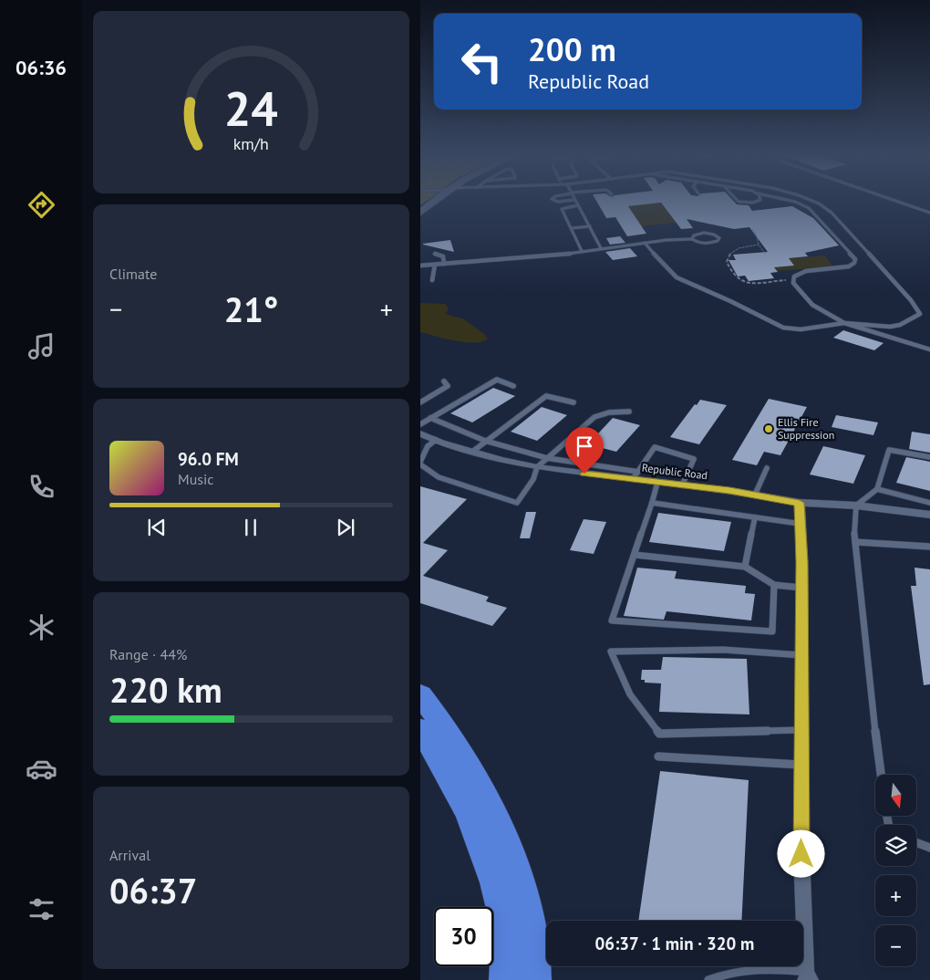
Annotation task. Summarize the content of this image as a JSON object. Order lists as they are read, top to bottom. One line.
{"streets":{"street":["Republic Road"]},"places":["Ellis Fire Suppression"],"north":"bottom","page":{"tabs":"06:36","turn":["200 m","Republic Road"],"tile":["Climate",["Range · 44%","220 km"],["Arrival","06:37"]],"heat":["−","21°","+"],"song":["96.0 FM","Music"],"map_buttons":["+","−"],"limit":"30","trip":"06:37 · 1 min · 320 m","gauge":["24","km/h"]}}
